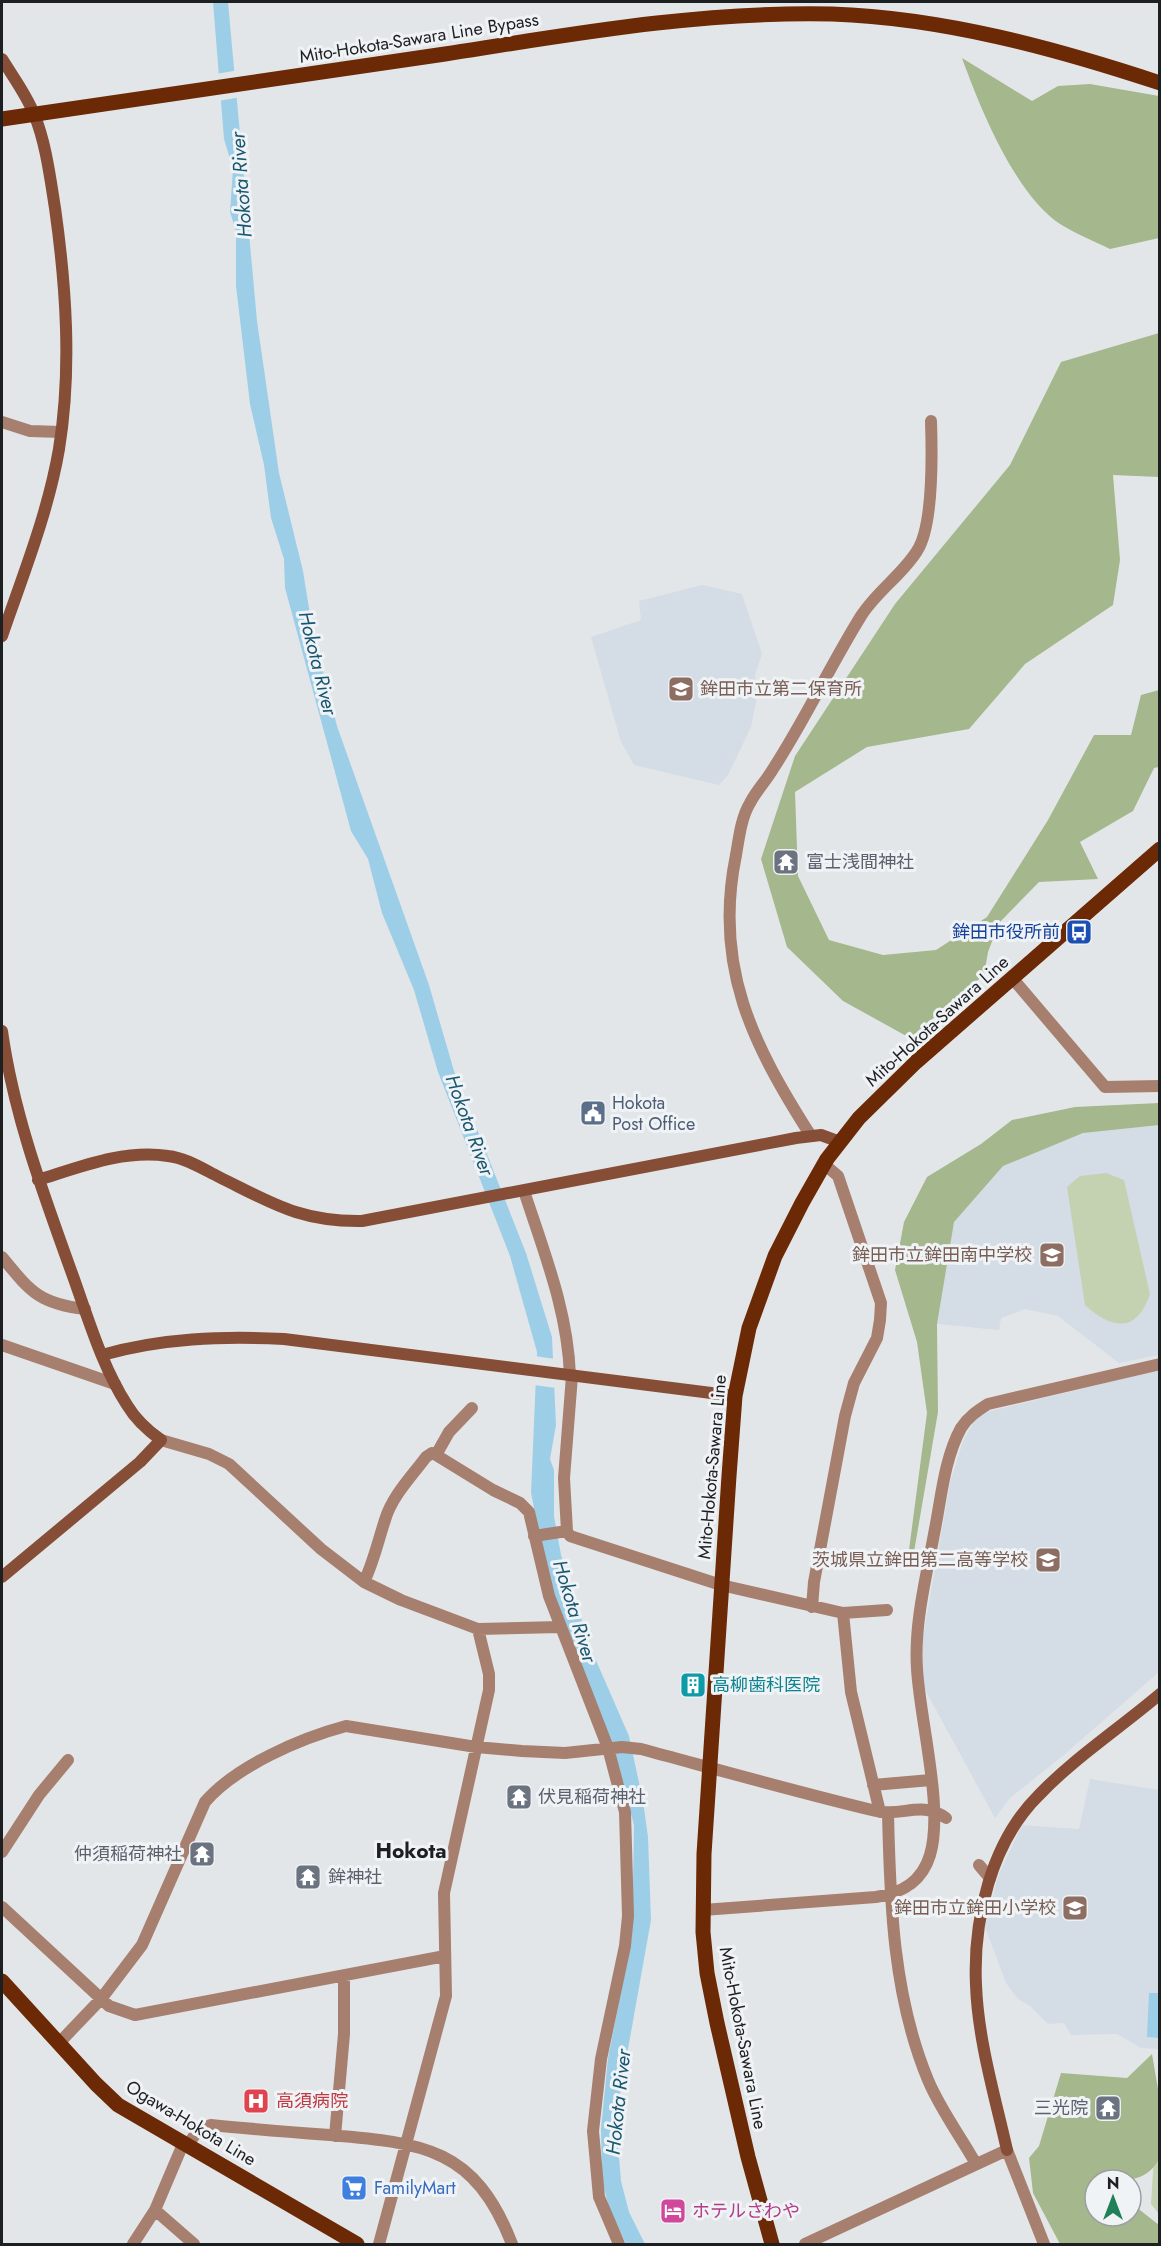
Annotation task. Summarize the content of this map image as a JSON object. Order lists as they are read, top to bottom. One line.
{"streets":{"main road":["Mito-Hokota-Sawara Line Bypass","Mito-Hokota-Sawara Line","Ogawa-Hokota Line"]},"districts":["Hokota"],"water":["Hokota River"],"places":{"school or university":["鉾田市立第二保育所","鉾田市立鉾田南中学校","茨城県立鉾田第二高等学校","鉾田市立鉾田小学校"],"temple":["富士浅間神社","伏見稲荷神社","仲須稲荷神社","鉾神社","三光院"],"bus stop":["鉾田市役所前"],"public building":["Hokota Post Office"],"building":["高柳歯科医院"],"hospital":["高須病院"],"supermarket":["FamilyMart"],"hotel":["ホテルさわや"]},"north":"top"}
